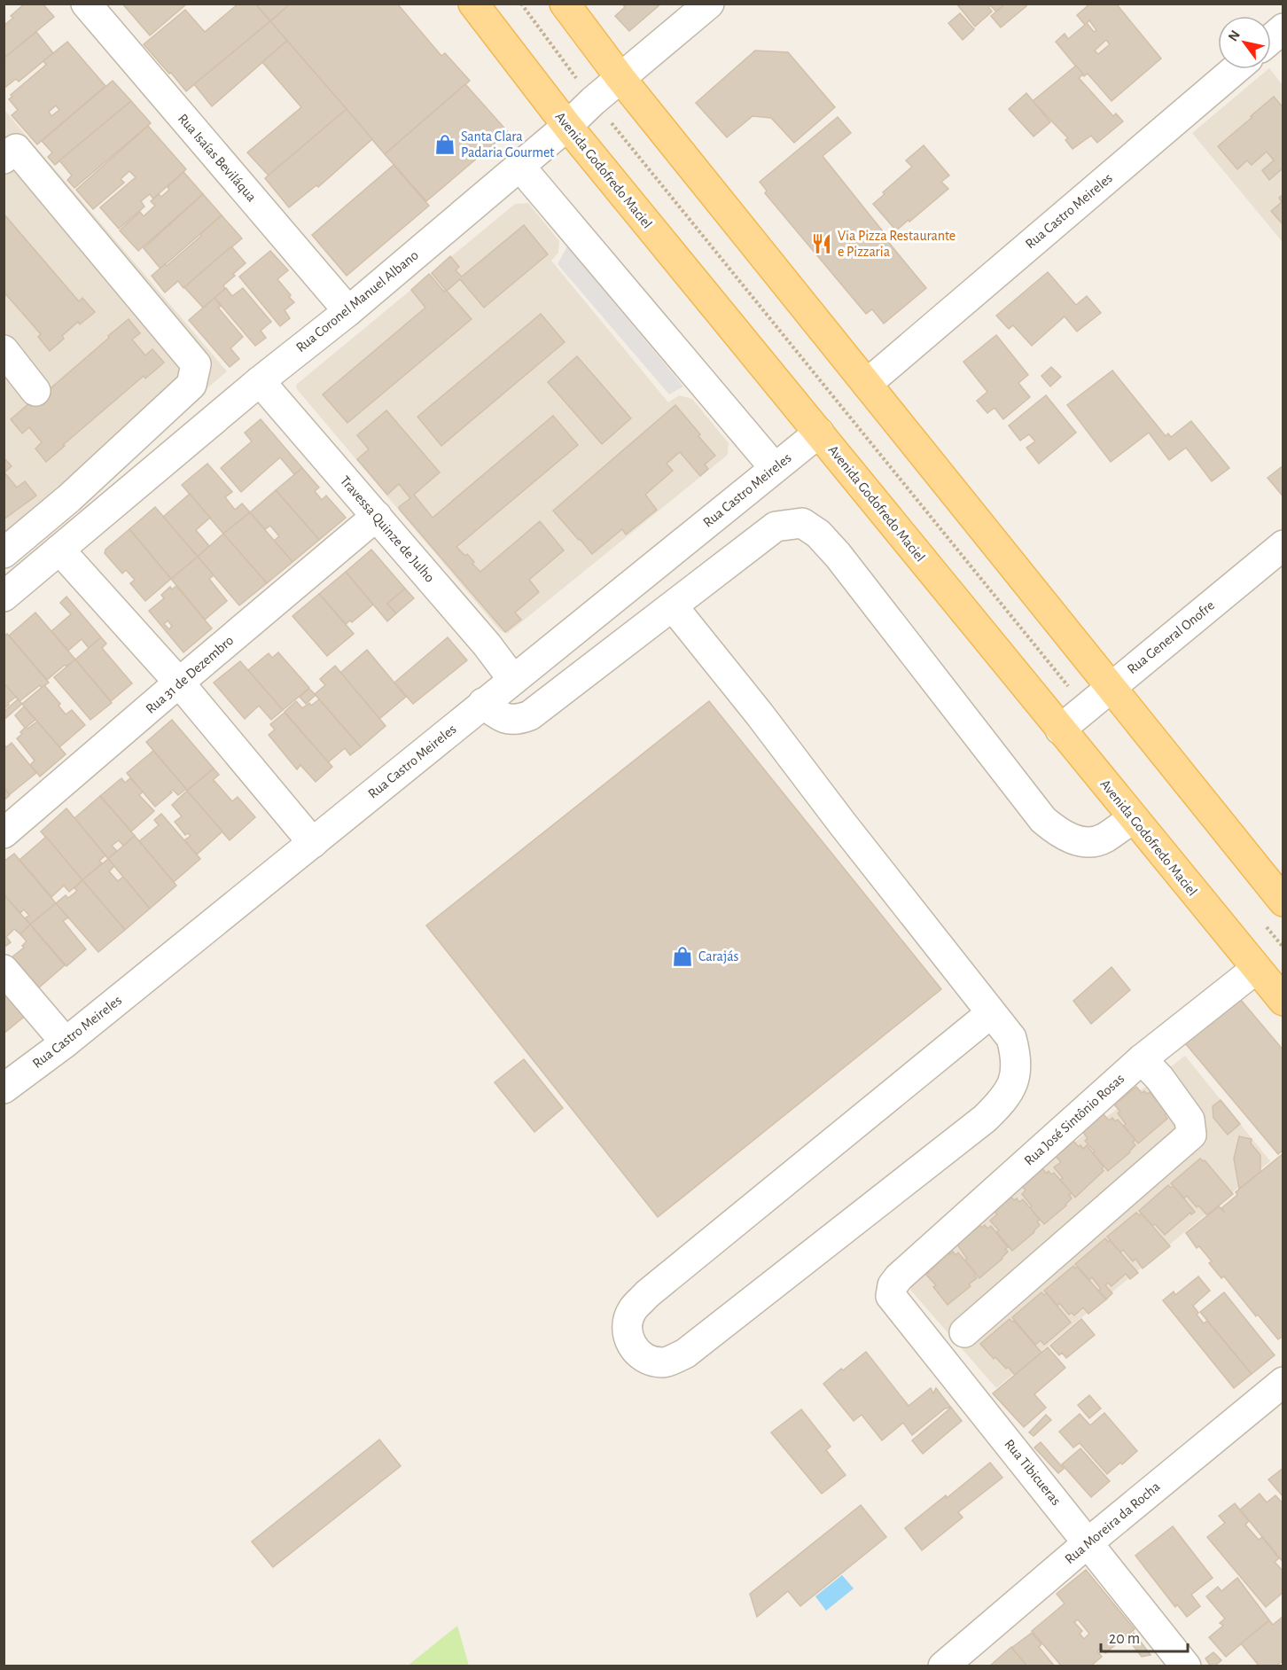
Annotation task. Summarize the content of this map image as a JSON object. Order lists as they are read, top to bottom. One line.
{"streets":{"main road":["Avenida Godofredo Maciel"],"street":["Rua Isaías Beviláqua","Rua Castro Meireles","Rua Coronel Manuel Albano","Travessa Quinze de Julho","Rua General Onofre","Rua 31 de Dezembro","Rua José Sintônio Rosas","Rua Tibicueras","Rua Moreira da Rocha"]},"crossings":[["Rua Isaías Beviláqua","Rua Coronel Manuel Albano"],["Avenida Godofredo Maciel","Rua Castro Meireles"],["Avenida Godofredo Maciel","Rua Coronel Manuel Albano"],["Avenida Godofredo Maciel","Rua General Onofre"],["Avenida Godofredo Maciel","Rua José Sintônio Rosas"],["Rua Castro Meireles","Travessa Quinze de Julho"],["Rua Coronel Manuel Albano","Travessa Quinze de Julho"],["Travessa Quinze de Julho","Rua 31 de Dezembro"],["Rua José Sintônio Rosas","Rua Tibicueras"],["Rua Tibicueras","Rua Moreira da Rocha"]],"places":{"shop":["Santa Clara Padaria Gourmet","Carajás"],"restaurant":["Via Pizza Restaurante e Pizzaria"]},"scale_bar":"20 m","north":"top left"}
